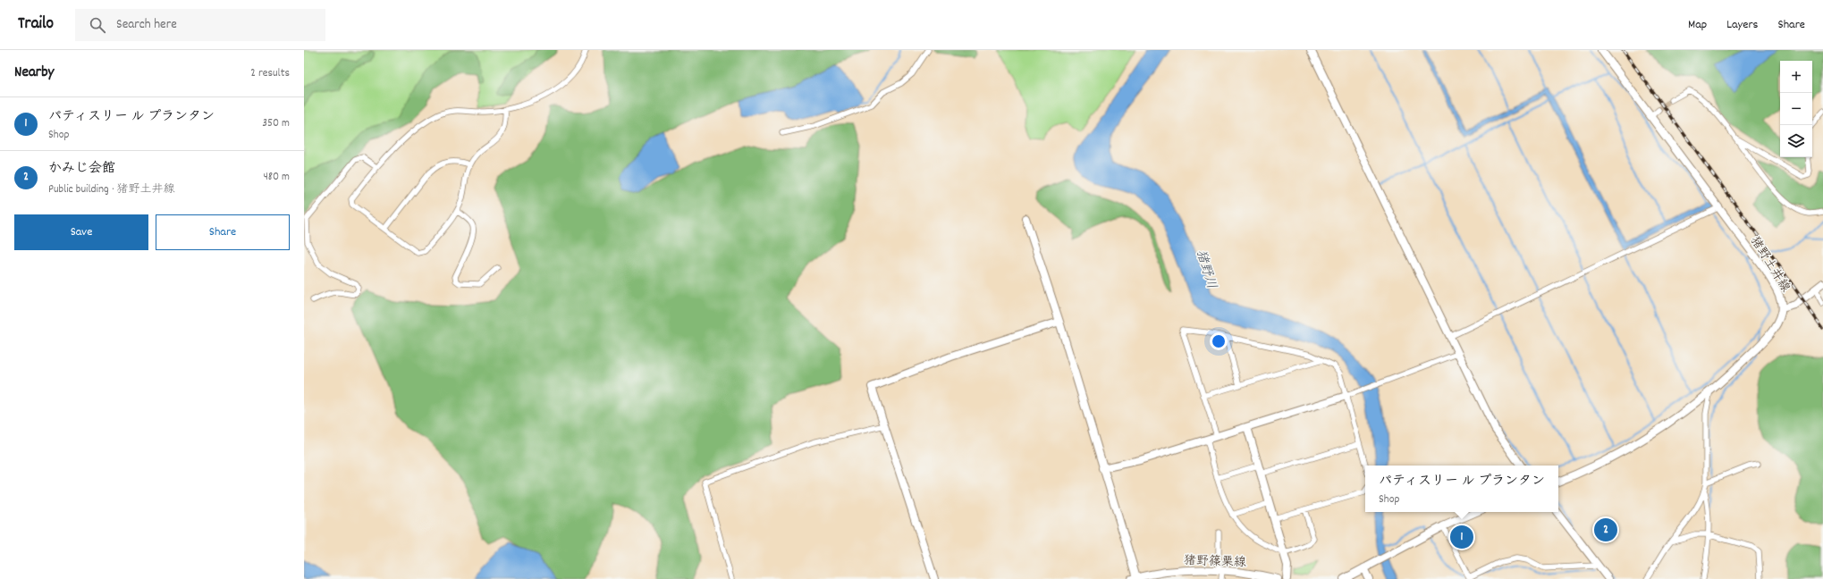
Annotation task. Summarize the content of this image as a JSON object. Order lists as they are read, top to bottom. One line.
{"streets":{"street":["猪野土井線","猪野篠栗線"]},"water":["猪野川"],"page":{"header":"Trailo","search":"Search here","nav":["Map","Layers","Share"],"heading":["Nearby","2 results"],"map_buttons":["+","−"],"list":[{"mark":"1","name":"パティスリー ル プランタン","note":"Shop","value":"350 m"},{"mark":"2","name":"かみじ会館","note":"Public building · 猪野土井線","value":"480 m"}],"buttons":["Save","Share"],"popup":["パティスリー ル プランタン","Shop"],"pins":["2","1"]}}
